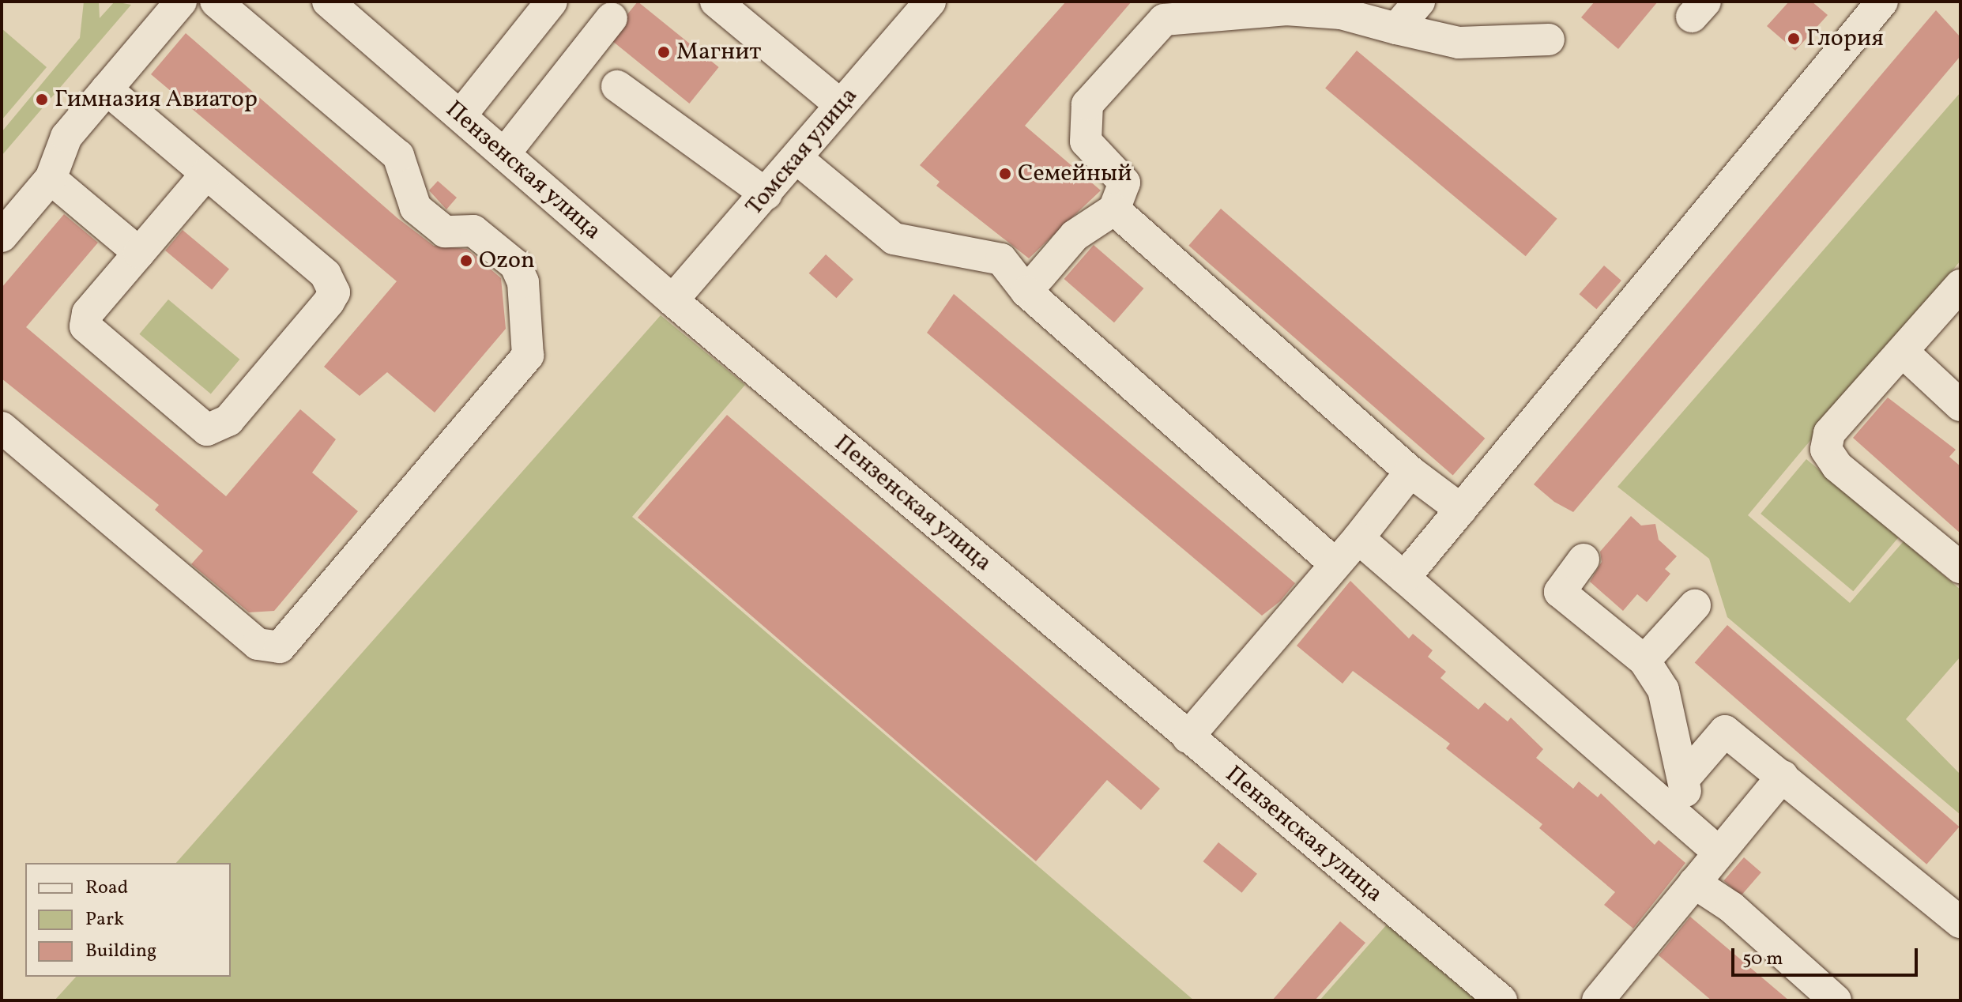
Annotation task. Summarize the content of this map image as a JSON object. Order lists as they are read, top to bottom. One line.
{"streets":{"street":["Томская улица","Пензенская улица"]},"crossings":[["Томская улица","Пензенская улица"]],"places":["Глория","Магнит","Гимназия Авиатор","Семейный","Ozon"],"legend":["Road","Park","Building"],"scale_bar":"50 m"}
